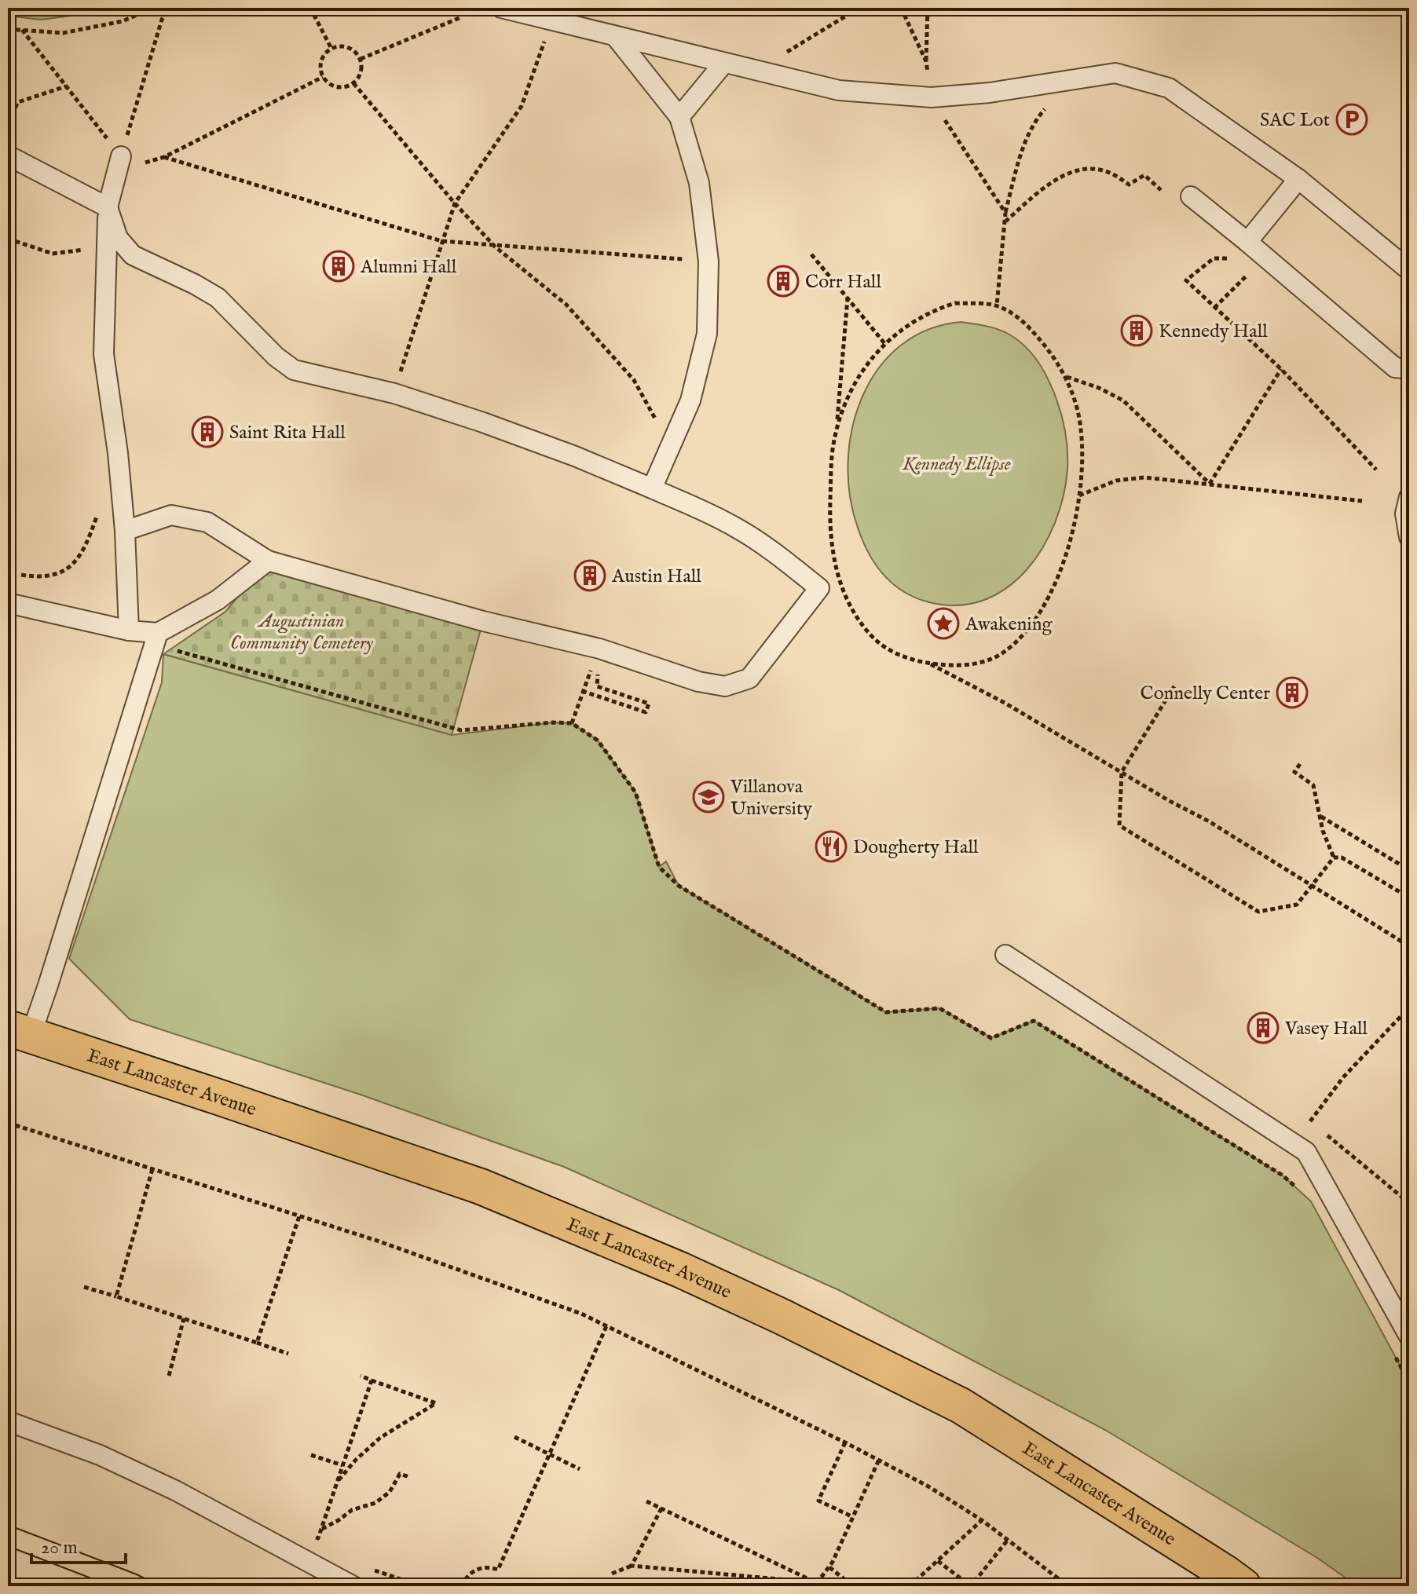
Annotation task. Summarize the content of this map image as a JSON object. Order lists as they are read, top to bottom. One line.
{"streets":{"highway":["East Lancaster Avenue"]},"parks":["Kennedy Ellipse","Augustinian Community Cemetery"],"places":{"parking":["SAC Lot"],"building":["Alumni Hall","Corr Hall","Kennedy Hall","Saint Rita Hall","Austin Hall","Connelly Center","Vasey Hall"],"place":["Awakening"],"school or university":["Villanova University"],"restaurant":["Dougherty Hall"]},"scale_bar":"20 m"}
